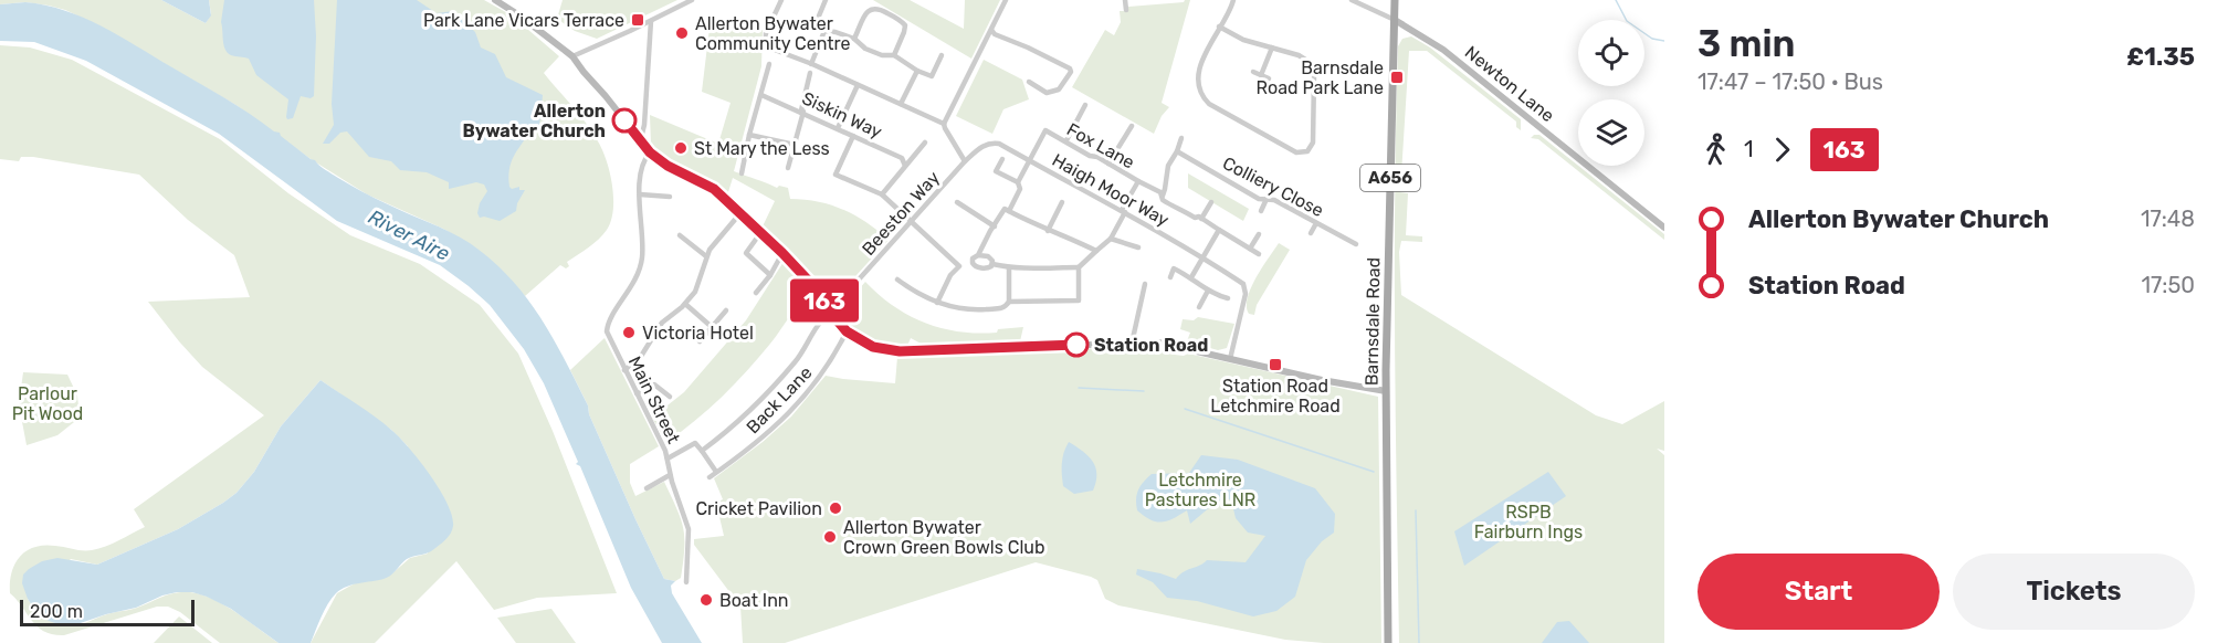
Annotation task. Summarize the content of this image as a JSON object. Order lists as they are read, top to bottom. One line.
{"streets":{"main road":["A656","Barnsdale Road"],"street":["Newton Lane","Siskin Way","Fox Lane","Colliery Close","Haigh Moor Way","Beeston Way","Main Street","Back Lane"]},"crossings":[["Newton Lane","Barnsdale Road"],["Fox Lane","Haigh Moor Way"],["Haigh Moor Way","Beeston Way"]],"water":["River Aire"],"parks":["Parlour Pit Wood","Letchmire Pastures LNR","RSPB Fairburn Ings"],"places":{"transit":["Park Lane Vicars Terrace","Barnsdale Road Park Lane","Station Road Letchmire Road"],"other":["Allerton Bywater Community Centre","Allerton Bywater Church","St Mary the Less","Victoria Hotel","Station Road","Cricket Pavilion","Allerton Bywater Crown Green Bowls Club","Boat Inn"]},"lines":["bus line 163"],"scale_bar":"200 m","page":{"on_map":"163","heading":["3 min","17:47 – 17:50 · Bus","£1.35"],"legs":["1","163"],"list":[{"name":"Allerton Bywater Church","value":"17:48"},{"name":"Station Road","value":"17:50"}],"buttons":["Start","Tickets"],"scale":"200 m"}}
